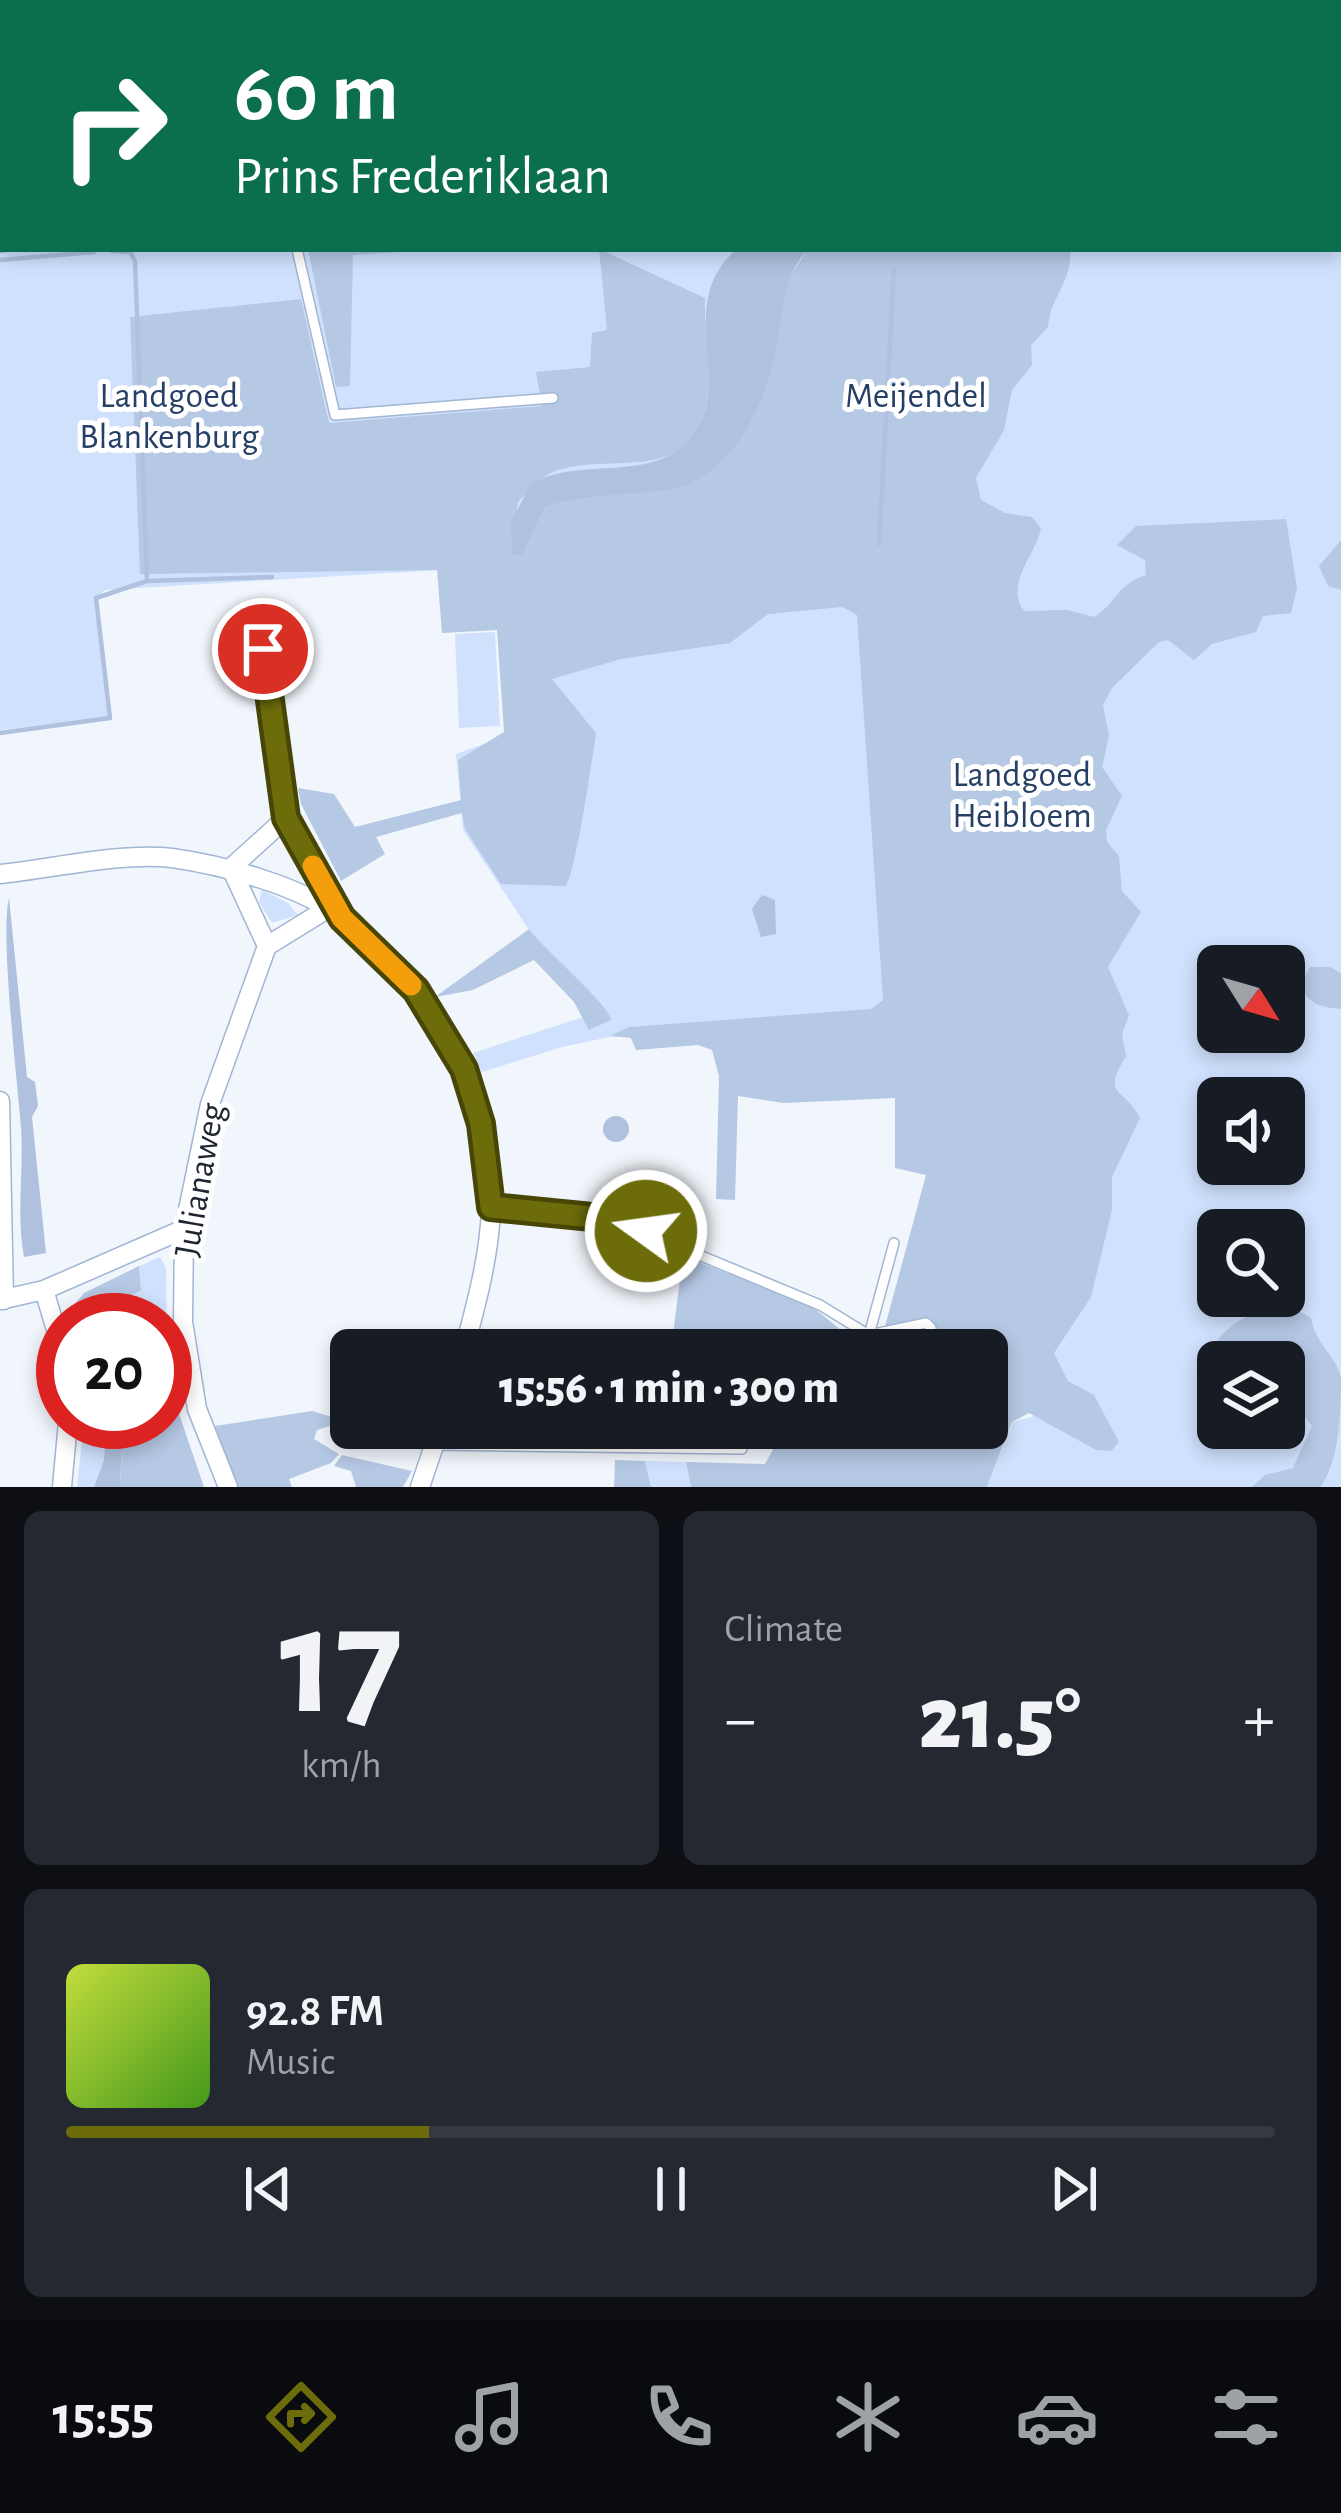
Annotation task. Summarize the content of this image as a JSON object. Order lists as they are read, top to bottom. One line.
{"streets":{"street":["Julianaweg"]},"parks":["Landgoed Blankenburg","Meijendel","Landgoed Heibloem"],"north":"bottom right","page":{"turn":["60 m","Prins Frederiklaan"],"limit":"20","trip":"15:56 · 1 min · 300 m","tile":[["17","km/h"],"Climate"],"heat":["−","21.5°","+"],"song":["92.8 FM","Music"],"tabs":"15:55"}}
